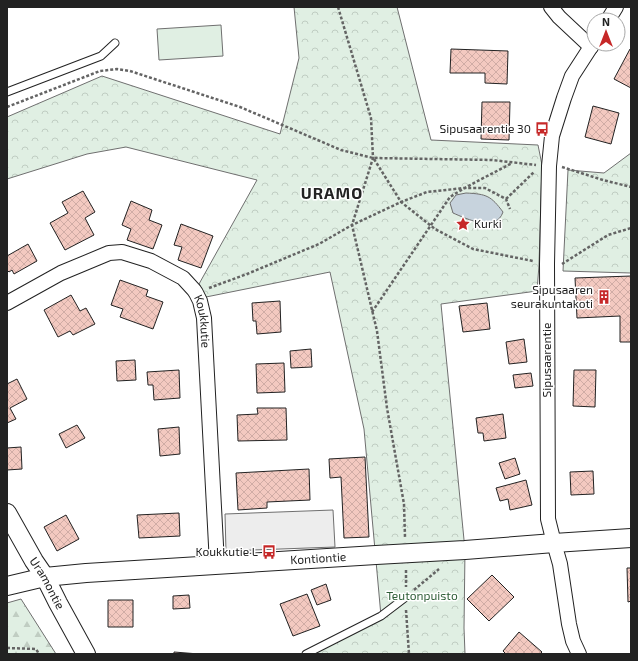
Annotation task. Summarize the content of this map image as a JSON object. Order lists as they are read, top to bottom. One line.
{"streets":{"street":["Koukkutie","Sipusaarentie","Kontiontie","Uramontie"]},"crossings":[["Koukkutie","Kontiontie"],["Sipusaarentie","Kontiontie"],["Kontiontie","Uramontie"]],"districts":["URAMO"],"parks":["Teutonpuisto"],"places":{"bus stop":["Sipusaarentie 30","Koukkutie L"],"place":["Kurki"],"building":["Sipusaaren seurakuntakoti"]},"north":"top"}
